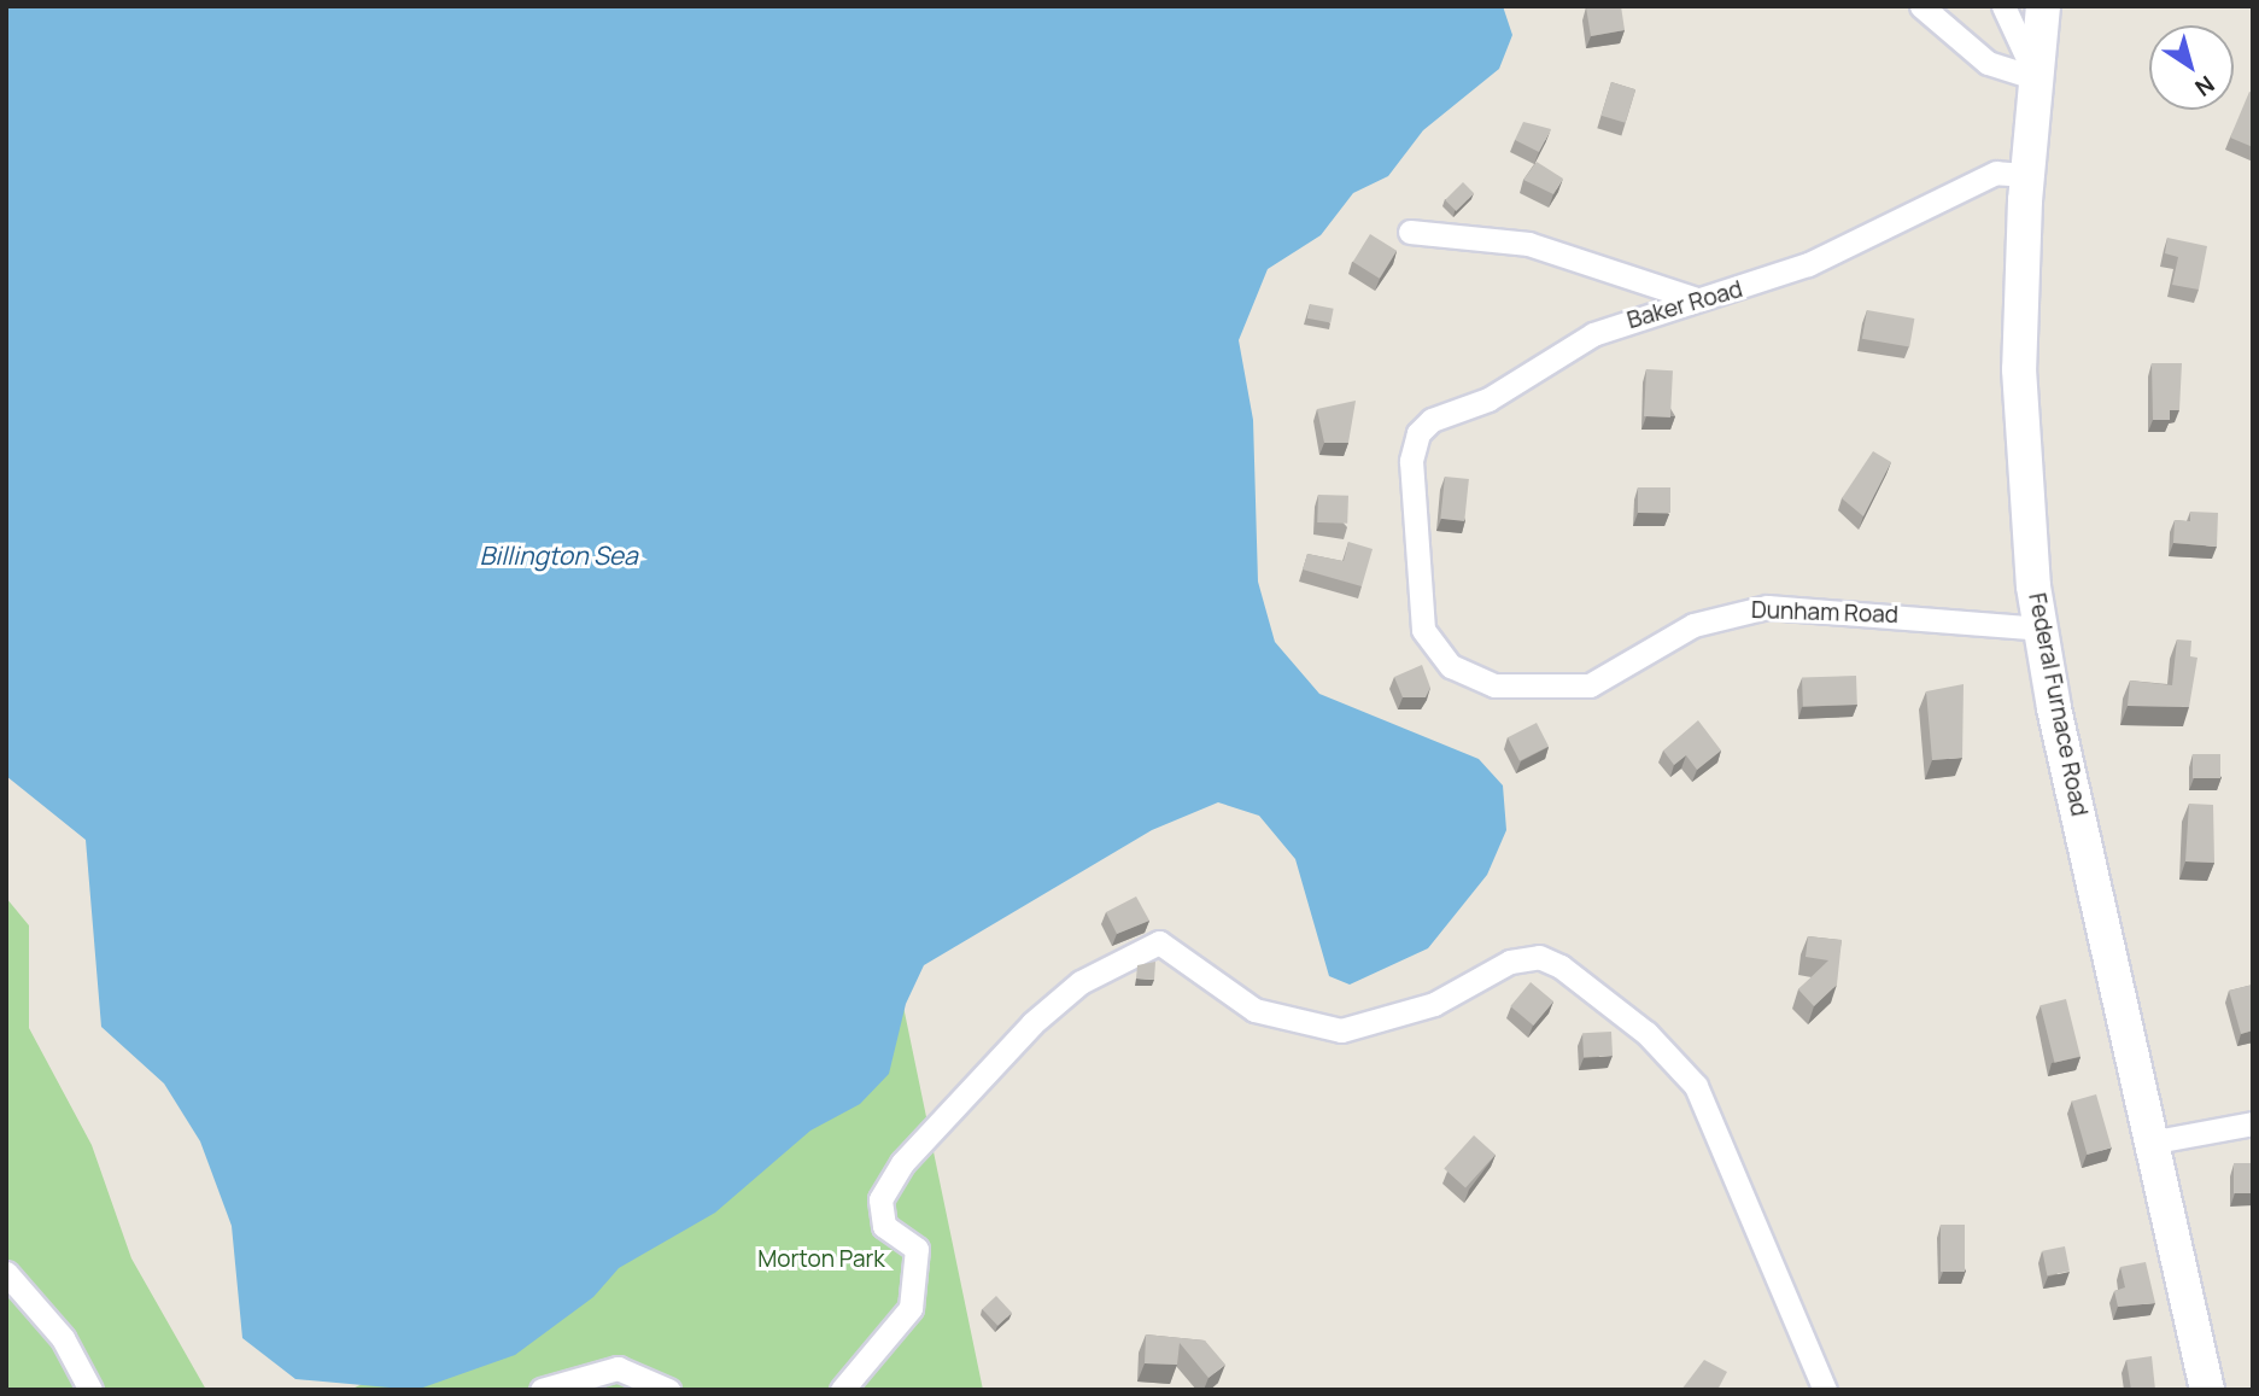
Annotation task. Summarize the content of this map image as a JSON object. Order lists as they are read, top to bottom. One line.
{"streets":{"main road":["Federal Furnace Road"],"street":["Baker Road","Dunham Road"]},"crossings":[["Baker Road","Dunham Road"],["Baker Road","Federal Furnace Road"],["Dunham Road","Federal Furnace Road"]],"water":["Billington Sea"],"parks":["Morton Park"],"north":"bottom right"}
